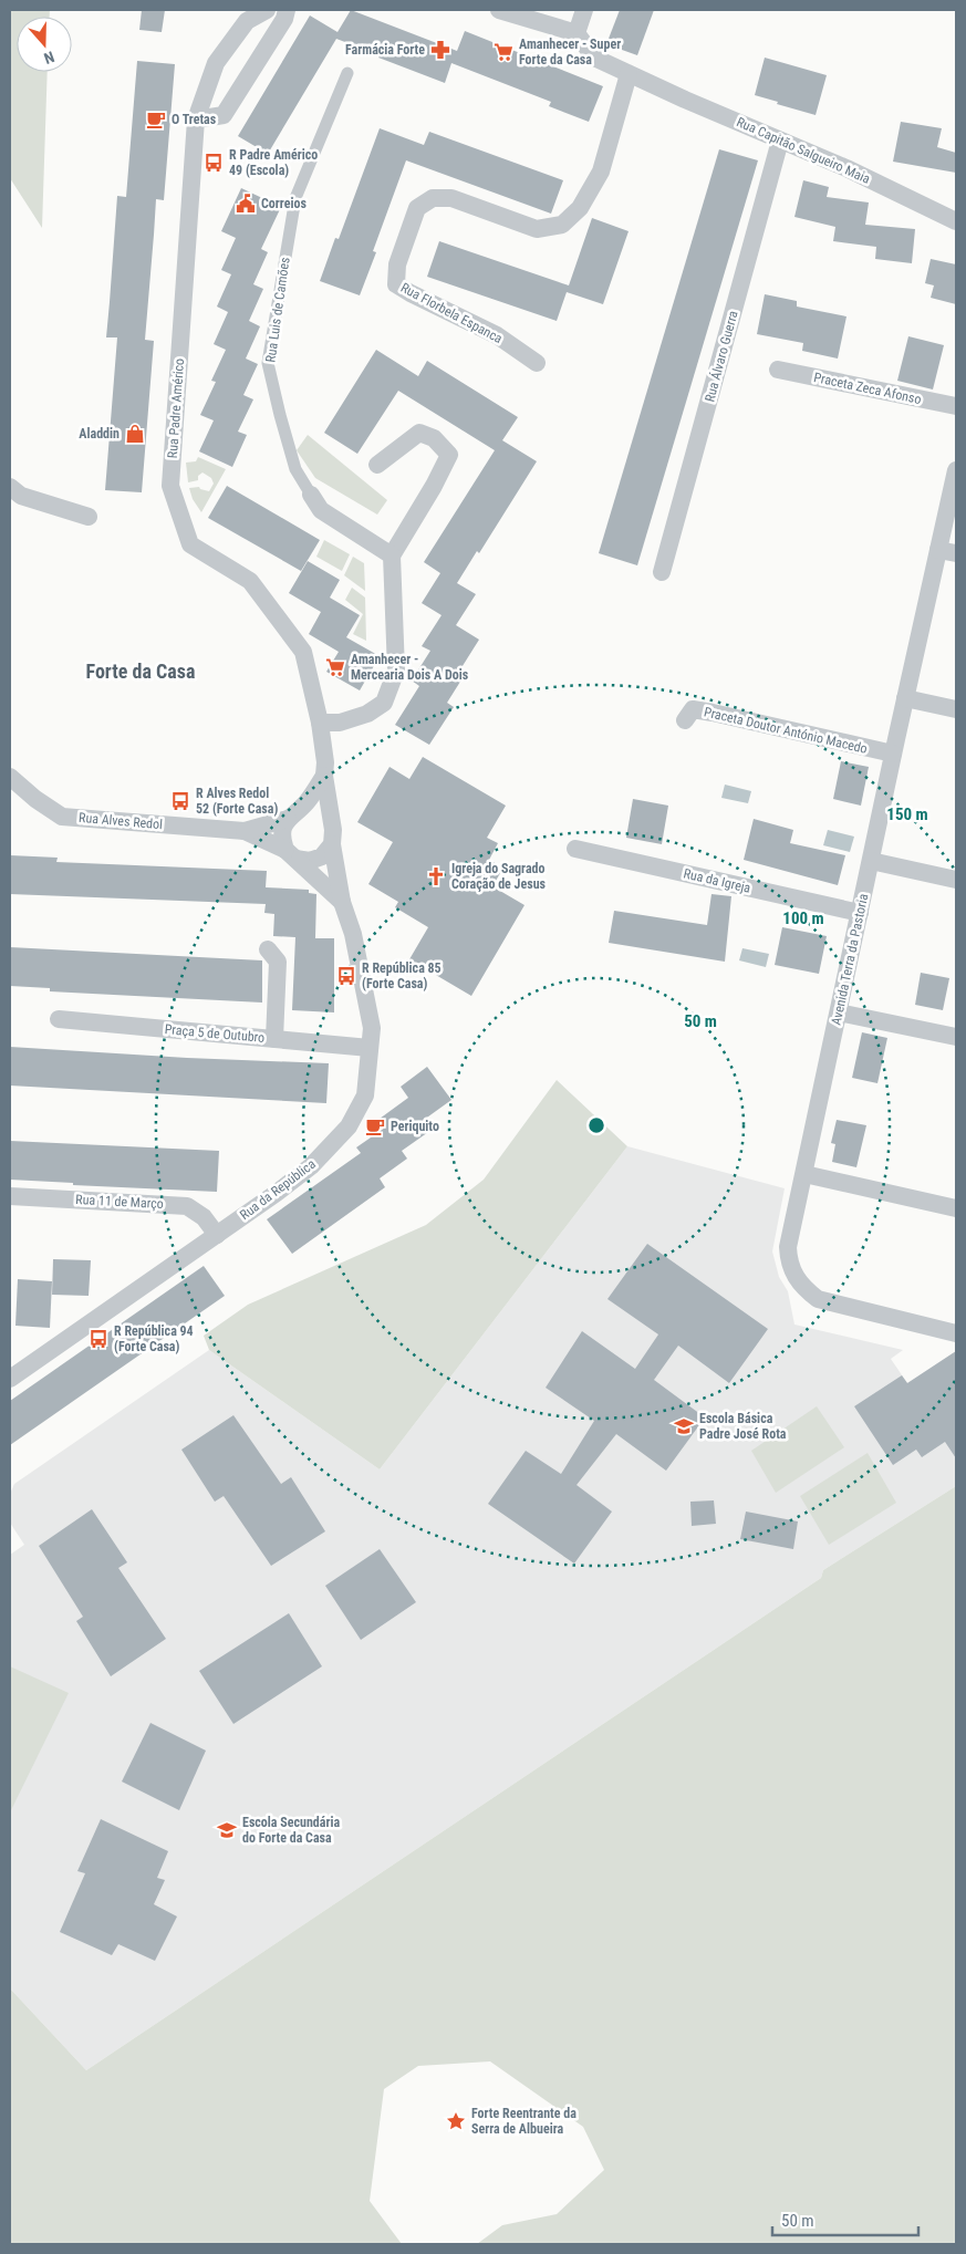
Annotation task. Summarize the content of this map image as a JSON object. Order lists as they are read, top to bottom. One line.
{"streets":{"street":["Rua Capitão Salgueiro Maia","Rua Luis de Camões","Rua Florbela Espanca","Rua Álvaro Guerra","Praceta Zeca Afonso","Rua Padre Américo","Praceta Doutor António Macedo","Rua Alves Redol","Rua da Igreja","Avenida Terra da Pastoria","Praça 5 de Outubro","Rua da República","Rua 11 de Março"]},"crossings":[["Rua Capitão Salgueiro Maia","Rua Florbela Espanca"],["Rua Capitão Salgueiro Maia","Rua Álvaro Guerra"],["Rua Padre Américo","Rua Alves Redol"],["Rua Padre Américo","Rua da República"],["Praceta Doutor António Macedo","Avenida Terra da Pastoria"],["Rua Alves Redol","Rua da República"],["Rua da Igreja","Avenida Terra da Pastoria"],["Praça 5 de Outubro","Rua da República"],["Rua da República","Rua 11 de Março"]],"districts":["Forte da Casa"],"places":{"pharmacy":["Farmácia Forte"],"supermarket":["Amanhecer - Super Forte da Casa","Amanhecer - Mercearia Dois A Dois"],"cafe":["O Tretas","Periquito"],"bus stop":["R Padre Américo 49 (Escola)","R Alves Redol 52 (Forte Casa)","R República 85 (Forte Casa)","R República 94 (Forte Casa)"],"public building":["Correios"],"shop":["Aladdin"],"church":["Igreja do Sagrado Coração de Jesus"],"school or university":["Escola Básica Padre José Rota","Escola Secundária do Forte da Casa"],"place":["Forte Reentrante da Serra de Albueira"]},"scale_bar":"50 m","north":"bottom","rings":["150 m","100 m","50 m"]}
